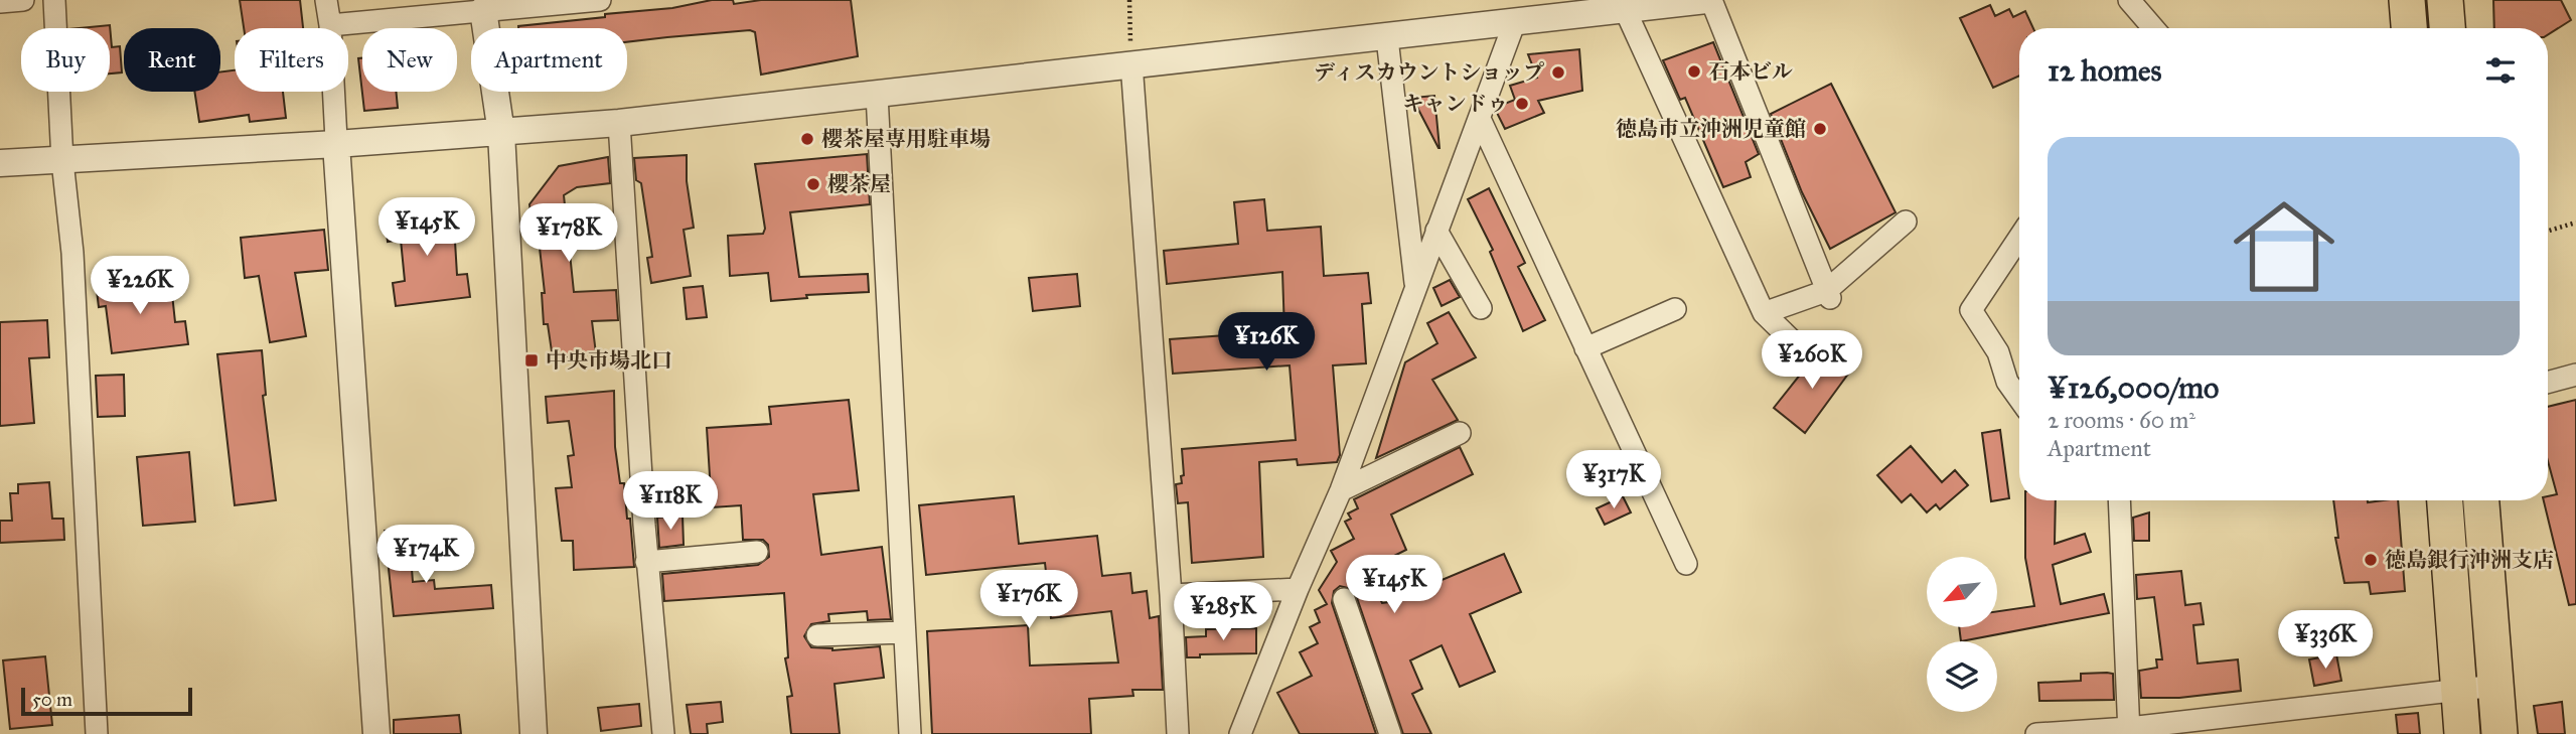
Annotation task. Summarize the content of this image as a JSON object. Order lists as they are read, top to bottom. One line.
{"places":{"other":["石本ビル","ディスカウントショップ","キャンドゥ","徳島市立沖洲児童館","櫻茶屋専用駐車場","櫻茶屋","徳島銀行沖洲支店"],"transit":["中央市場北口"]},"scale_bar":"50 m","north":"bottom left","page":{"chip":["Buy","Rent","Filters","New","Apartment"],"heading":"12 homes","list":[{"name":"¥126,000/mo","note":"2 rooms · 60 m² · Apartment"}],"price":["¥145K","¥178K","¥226K","¥126K","¥260K","¥317K","¥118K","¥174K","¥145K","¥176K","¥285K","¥336K"],"scale":"50 m"}}
